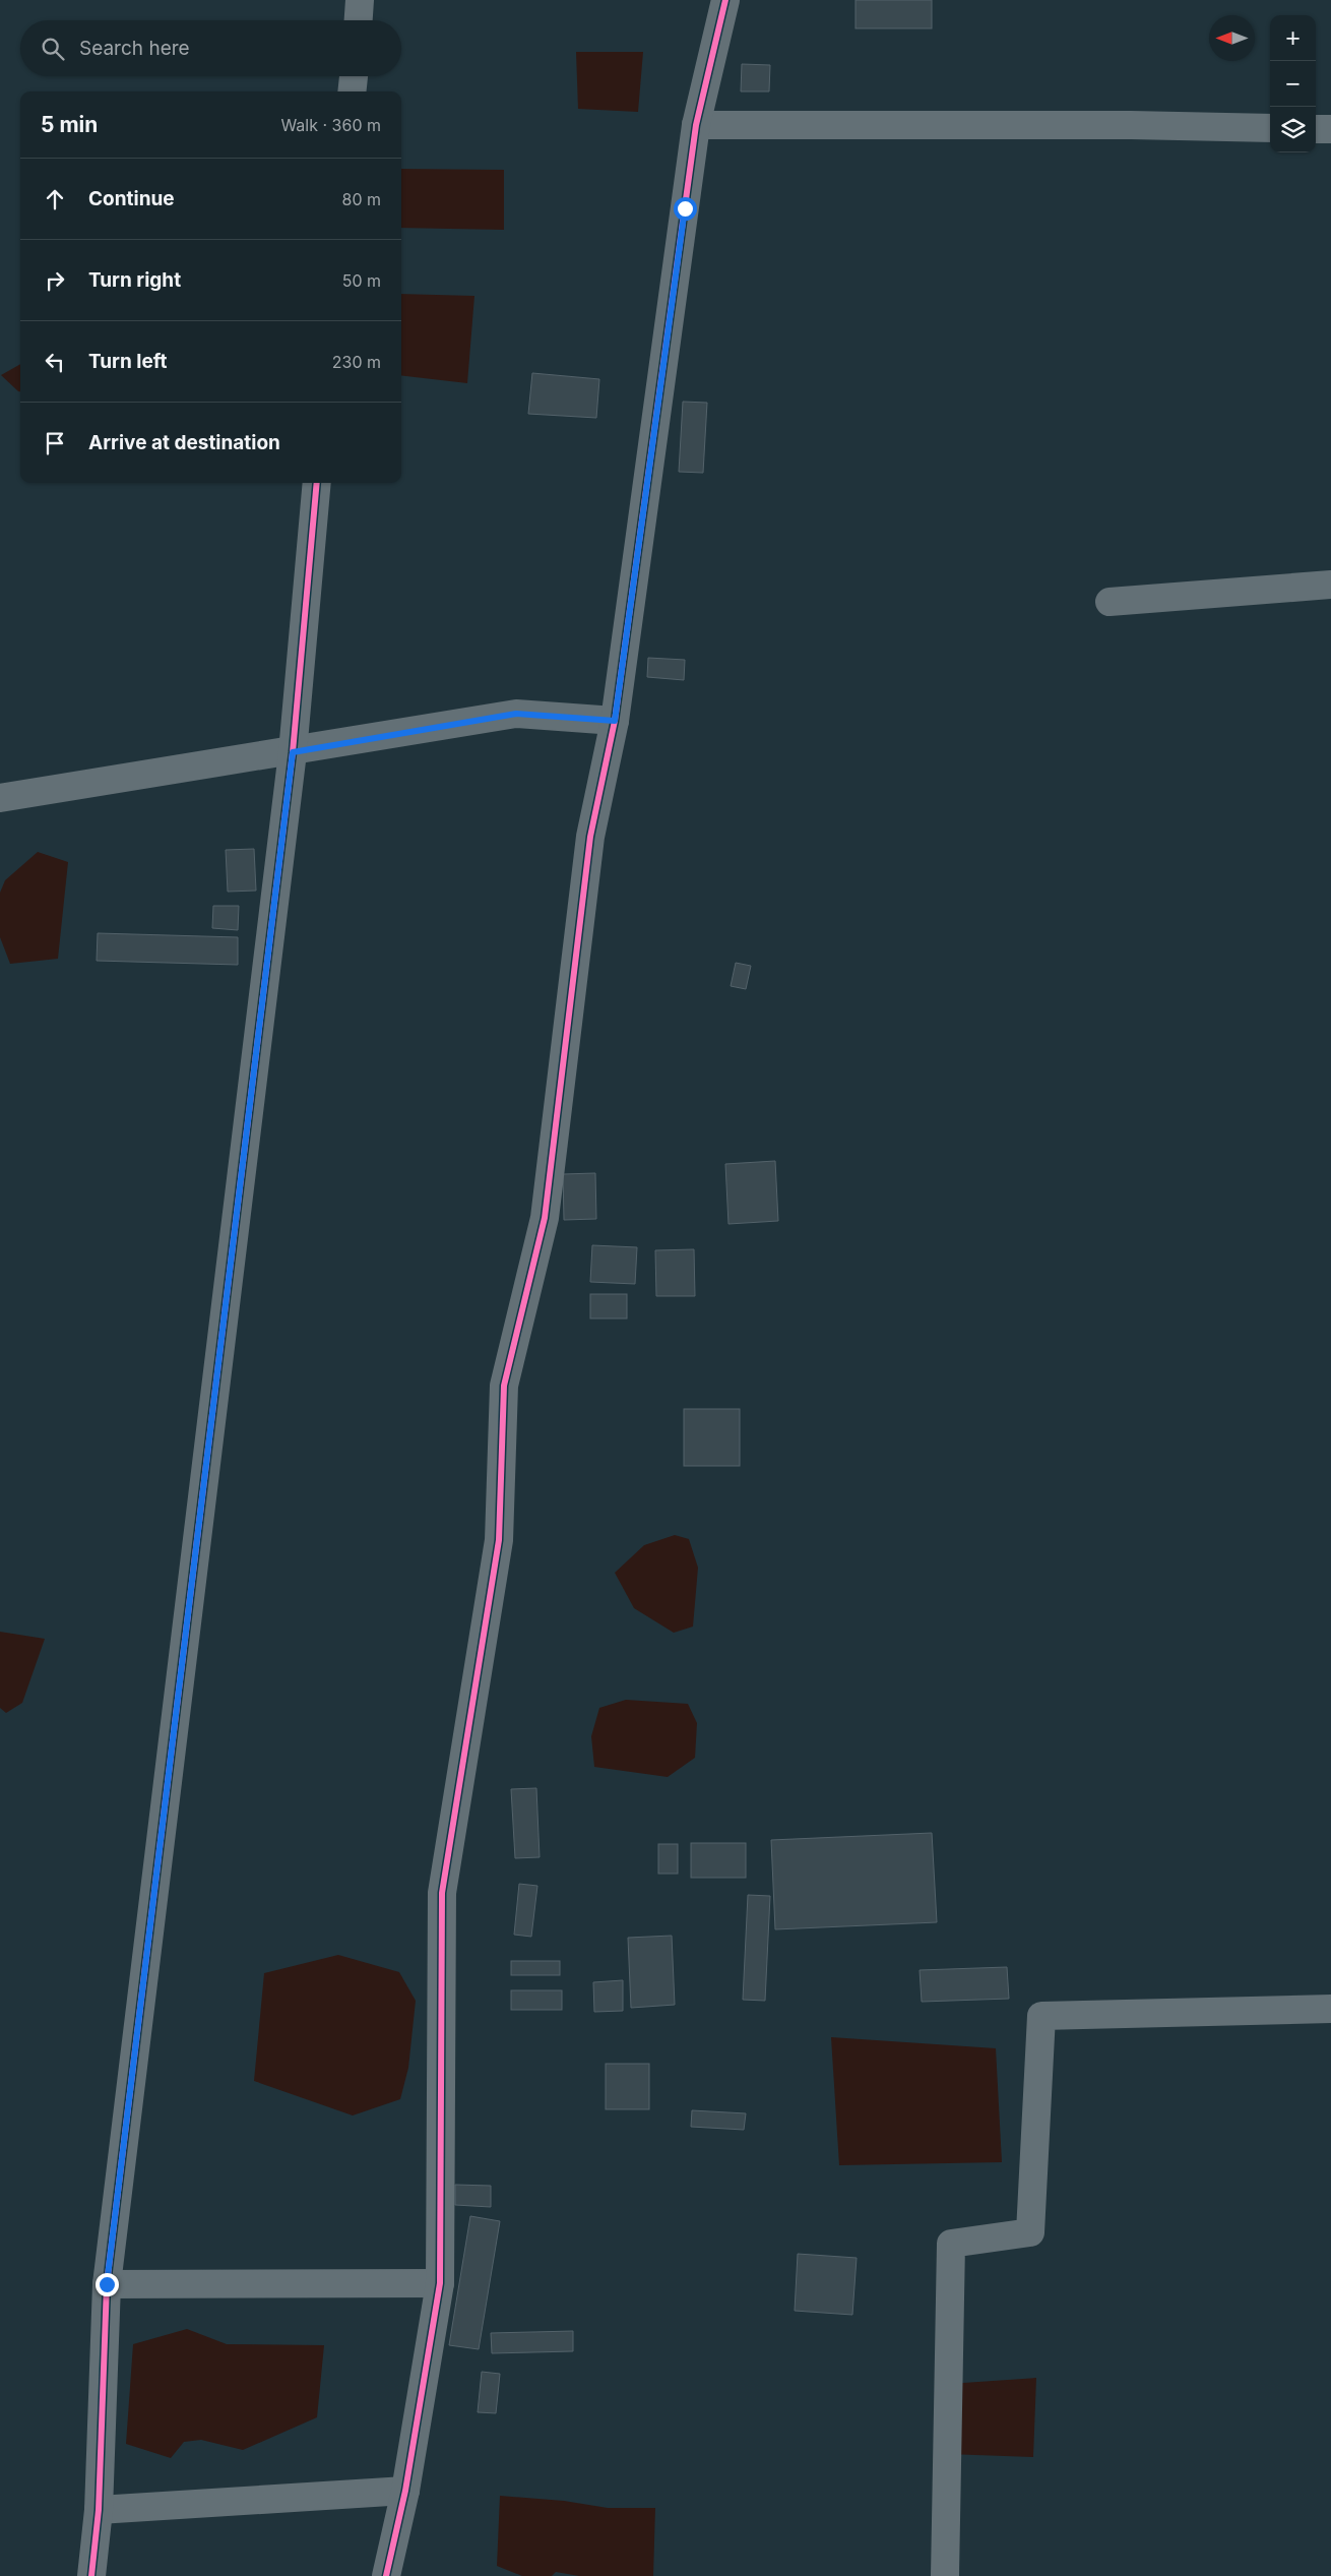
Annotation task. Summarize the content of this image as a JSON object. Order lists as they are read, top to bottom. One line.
{"north":"left","page":{"map_buttons":["+","−"],"search":"Search here","heading":["5 min","Walk · 360 m"],"list":[["Continue","80 m"],["Turn right","50 m"],["Turn left","230 m"],"Arrive at destination"]}}
